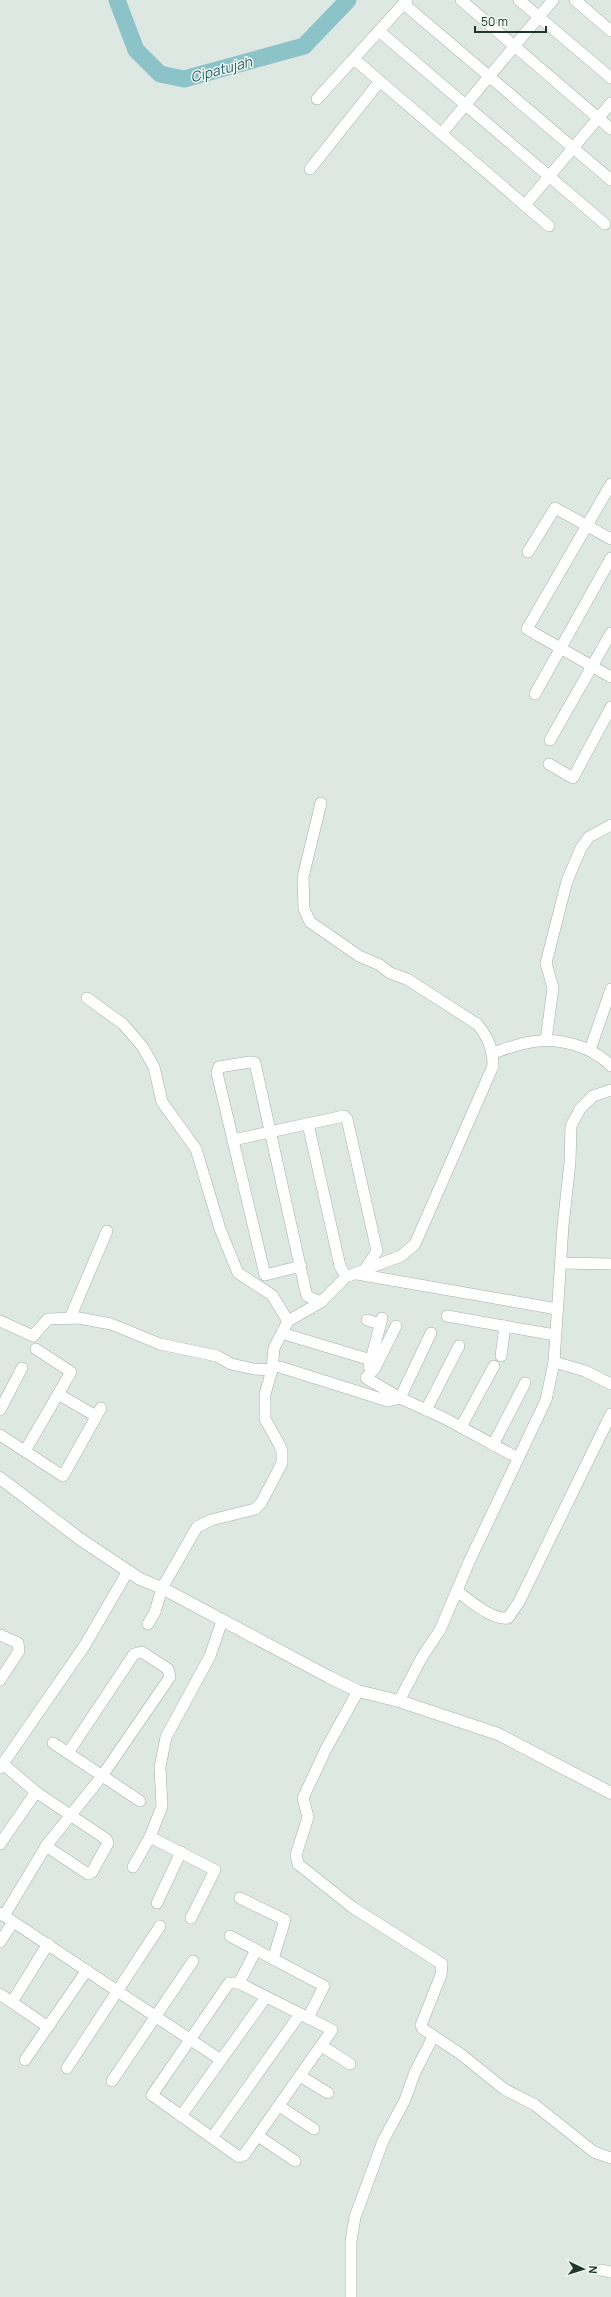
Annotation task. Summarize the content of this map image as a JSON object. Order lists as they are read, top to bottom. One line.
{"water":["Cipatujah"],"scale_bar":"50 m","north":"right"}
